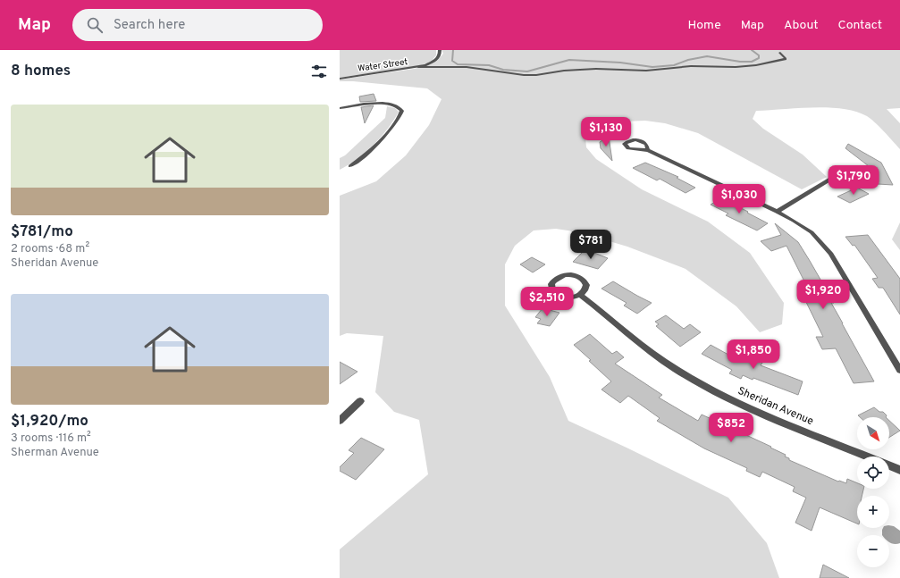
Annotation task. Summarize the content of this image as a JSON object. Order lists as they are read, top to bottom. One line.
{"streets":{"street":["Water Street","Sheridan Avenue"]},"north":"bottom right","page":{"header":"Map","search":"Search here","nav":["Home","Map","About","Contact"],"heading":"8 homes","list":[{"name":"$781/mo","note":"2 rooms · 68 m² · Sheridan Avenue"},{"name":"$1,920/mo","note":"3 rooms · 116 m² · Sherman Avenue"}],"price":["$1,130","$1,790","$1,030","$781","$1,920","$2,510","$1,850","$852"],"map_buttons":["+","−"]}}
